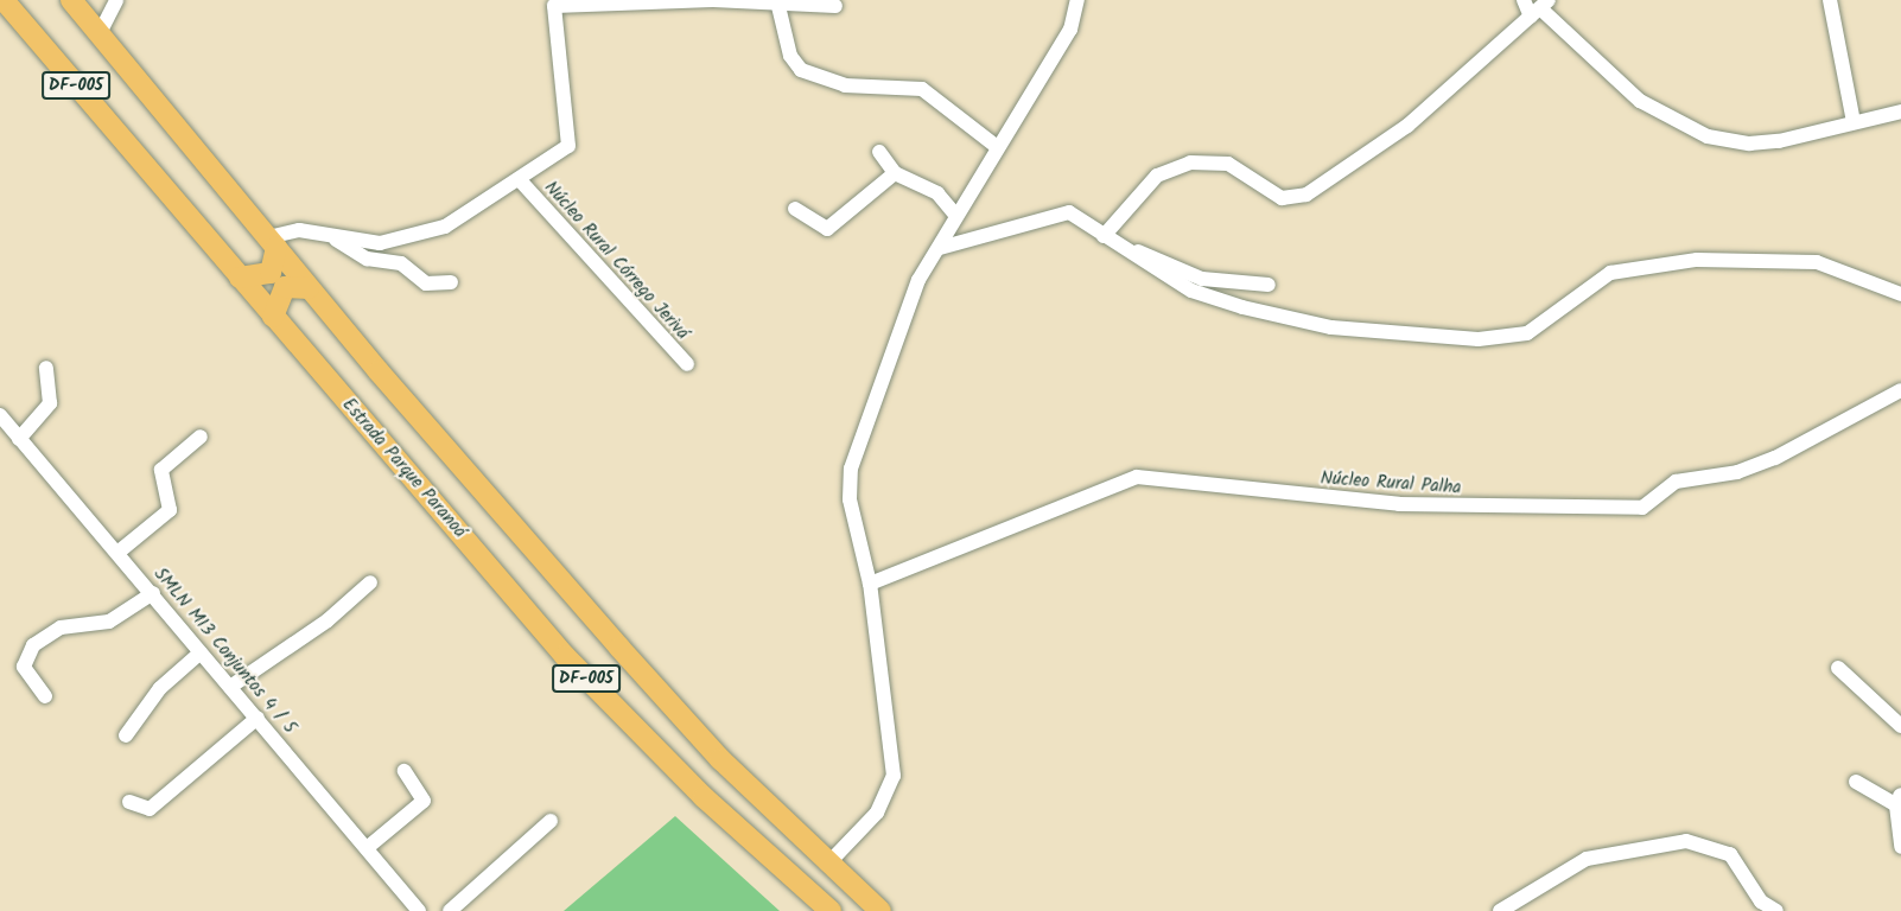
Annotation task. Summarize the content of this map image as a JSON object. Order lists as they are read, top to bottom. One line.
{"streets":{"main road":["DF-005","Estrada Parque Paranoá"],"street":["Núcleo Rural Córrego Jerivá","Núcleo Rural Palha","SMLN MI3 Conjuntos 4 / 5"]}}
